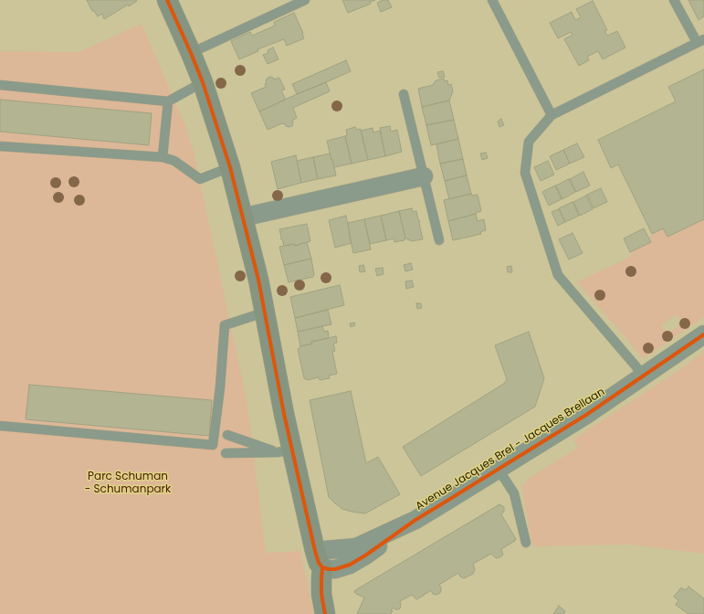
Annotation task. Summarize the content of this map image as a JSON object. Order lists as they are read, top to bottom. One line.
{"streets":{"street":["Avenue Jacques Brel - Jacques Brellaan"]},"parks":["Parc Schuman - Schumanpark"]}
